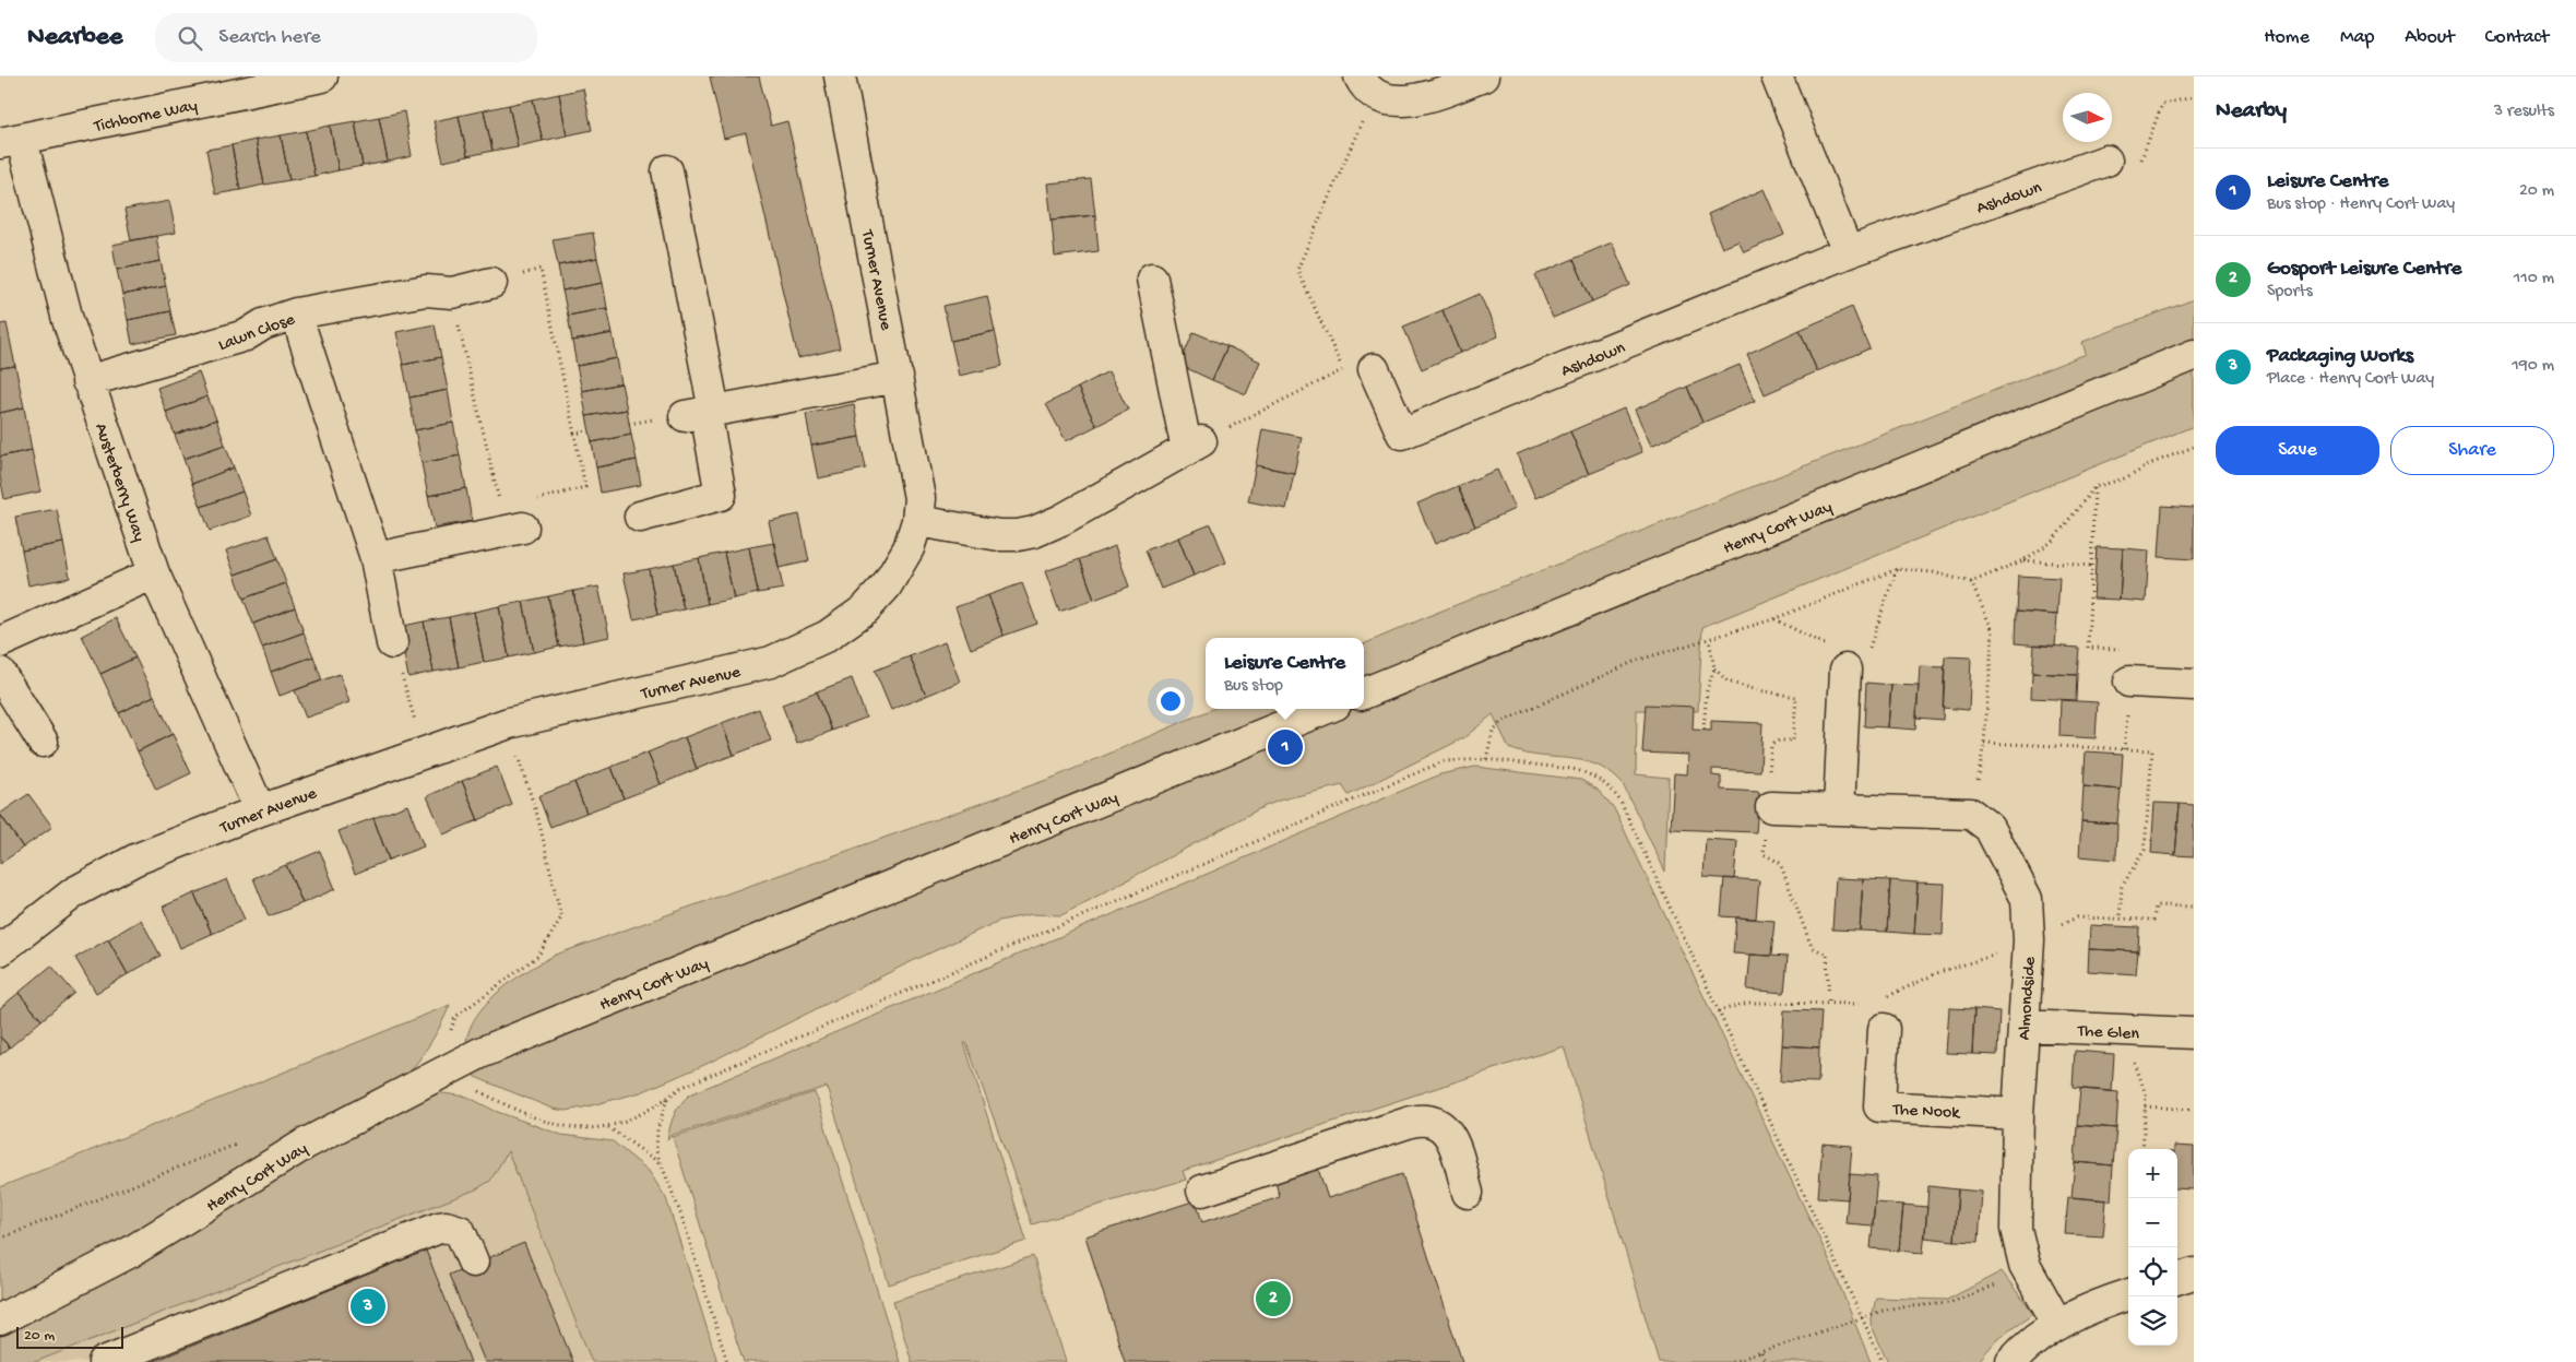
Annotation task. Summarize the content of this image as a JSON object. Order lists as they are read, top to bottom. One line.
{"streets":{"street":["Tichborne Way","Ashdown","Turner Avenue","Lawn Close","Austerberry Way","Henry Cort Way","Almondside","The Glen","The Nook"]},"crossings":[["Tichborne Way","Austerberry Way"],["Turner Avenue","Austerberry Way"],["Lawn Close","Austerberry Way"],["Almondside","The Glen"],["Almondside","The Nook"]],"scale_bar":"20 m","north":"right","page":{"header":"Nearbee","search":"Search here","nav":["Home","Map","About","Contact"],"heading":["Nearby","3 results"],"list":[{"mark":"1","name":"Leisure Centre","note":"Bus stop · Henry Cort Way","value":"20 m"},{"mark":"2","name":"Gosport Leisure Centre","note":"Sports","value":"110 m"},{"mark":"3","name":"Packaging Works","note":"Place · Henry Cort Way","value":"190 m"}],"buttons":["Save","Share"],"popup":["Leisure Centre","Bus stop"],"pins":["1","2","3"],"map_buttons":["+","−"],"scale":"20 m"}}
